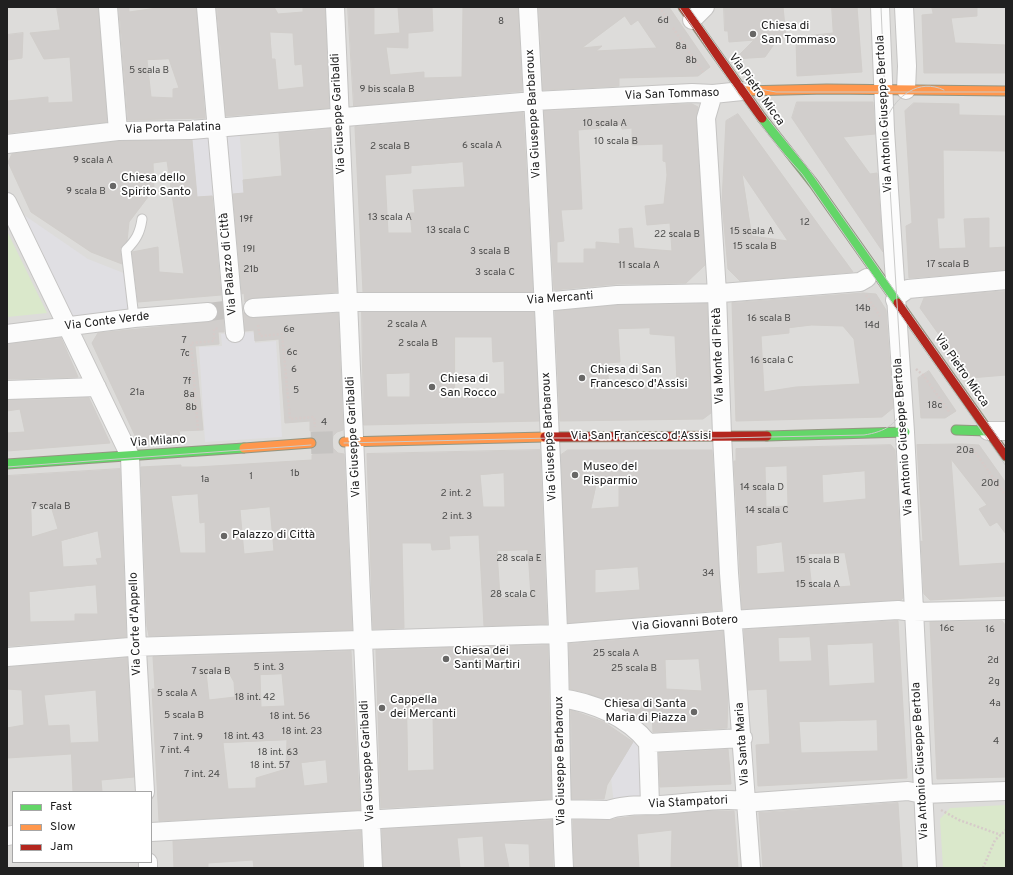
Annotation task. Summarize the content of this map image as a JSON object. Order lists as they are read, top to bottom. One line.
{"streets":{"street":["Via Pietro Micca","Via San Tommaso","Via Giuseppe Garibaldi","Via Giuseppe Barbaroux","Via Antonio Giuseppe Bertola","Via Porta Palatina","Via Palazzo di Città","Via Mercanti","Via Conte Verde","Via Monte di Pietà","Via San Francesco d'Assisi","Via Milano","Via Corte d'Appello","Via Giovanni Botero","Via Santa Maria","Via Stampatori"]},"crossings":[["Via Pietro Micca","Via San Tommaso"],["Via Pietro Micca","Via Antonio Giuseppe Bertola"],["Via Pietro Micca","Via Mercanti"],["Via San Tommaso","Via Giuseppe Garibaldi"],["Via San Tommaso","Via Giuseppe Barbaroux"],["Via San Tommaso","Via Antonio Giuseppe Bertola"],["Via San Tommaso","Via Porta Palatina"],["Via San Tommaso","Via Monte di Pietà"],["Via Giuseppe Garibaldi","Via Porta Palatina"],["Via Giuseppe Garibaldi","Via Mercanti"],["Via Giuseppe Garibaldi","Via San Francesco d'Assisi"],["Via Giuseppe Garibaldi","Via Giovanni Botero"],["Via Giuseppe Garibaldi","Via Stampatori"],["Via Giuseppe Barbaroux","Via Mercanti"],["Via Giuseppe Barbaroux","Via San Francesco d'Assisi"],["Via Giuseppe Barbaroux","Via Giovanni Botero"],["Via Giuseppe Barbaroux","Via Stampatori"],["Via Antonio Giuseppe Bertola","Via San Francesco d'Assisi"],["Via Antonio Giuseppe Bertola","Via Giovanni Botero"],["Via Antonio Giuseppe Bertola","Via Stampatori"],["Via Porta Palatina","Via Palazzo di Città"],["Via Palazzo di Città","Via Mercanti"],["Via Palazzo di Città","Via Conte Verde"],["Via Mercanti","Via Conte Verde"],["Via Mercanti","Via Monte di Pietà"],["Via Monte di Pietà","Via San Francesco d'Assisi"],["Via Monte di Pietà","Via Giovanni Botero"],["Via Monte di Pietà","Via Santa Maria"],["Via Milano","Via Corte d'Appello"],["Via Corte d'Appello","Via Giovanni Botero"],["Via Giovanni Botero","Via Santa Maria"],["Via Santa Maria","Via Stampatori"]],"places":["Chiesa di San Tommaso","Chiesa dello Spirito Santo","Chiesa di San Francesco d'Assisi","Chiesa di San Rocco","Museo del Risparmio","Palazzo di Città","Chiesa dei Santi Martiri","Cappella dei Mercanti","Chiesa di Santa Maria di Piazza"],"house_numbers":["6d","8","8a","8b","5 scala B","9 bis scala B","10 scala A","10 scala B","6 scala A","2 scala B","9 scala A","9 scala B","13 scala A","19f","12","13 scala C","15 scala A","22 scala B","15 scala B","19l","3 scala B","17 scala B","11 scala A","21b","3 scala C","14b","16 scala B","2 scala A","14d","6e","7","2 scala B","6c","7c","16 scala C","6","7f","5","21a","8a","18c","8b","4","20a","1b","1","1a","20d","14 scala D","2 int. 2","7 scala B","14 scala C","2 int. 3","28 scala E","15 scala B","34","15 scala A","28 scala C","16c","16","25 scala A","2d","5 int. 3","25 scala B","7 scala B","2g","5 scala A","18 int. 42","4a","5 scala B","18 int. 56","18 int. 23","18 int. 43","7 int. 9","4","7 int. 4","18 int. 63","18 int. 57","7 int. 24"],"legend":["Fast","Slow","Jam"]}
